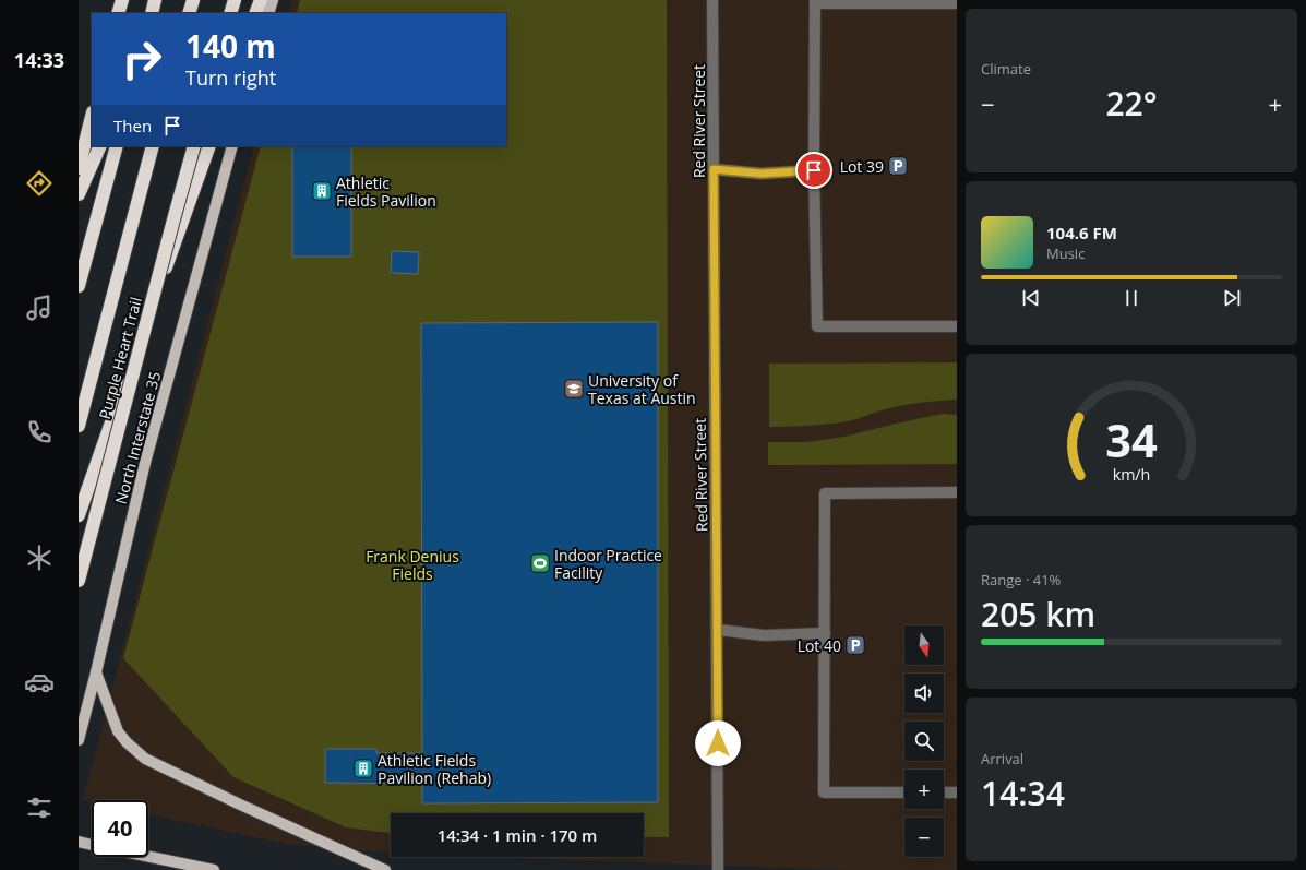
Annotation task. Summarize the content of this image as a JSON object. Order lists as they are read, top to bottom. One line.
{"streets":{"highway":["Purple Heart Trail"],"main road":["North Interstate 35"],"street":["Red River Street"]},"parks":["Frank Denius Fields"],"places":{"parking":["Lot 39","Lot 40"],"building":["Athletic Fields Pavilion","Athletic Fields Pavilion (Rehab)"],"school or university":["University of Texas at Austin"],"sports":["Indoor Practice Facility"]},"north":"bottom","page":{"tabs":"14:33","tile":["Climate",["Range · 41%","205 km"],["Arrival","14:34"]],"turn":["140 m","Turn right"],"heat":["−","22°","+"],"then":"Then","song":["104.6 FM","Music"],"map_buttons":["+","−"],"limit":"40","trip":"14:34 · 1 min · 170 m","gauge":["34","km/h"]}}
